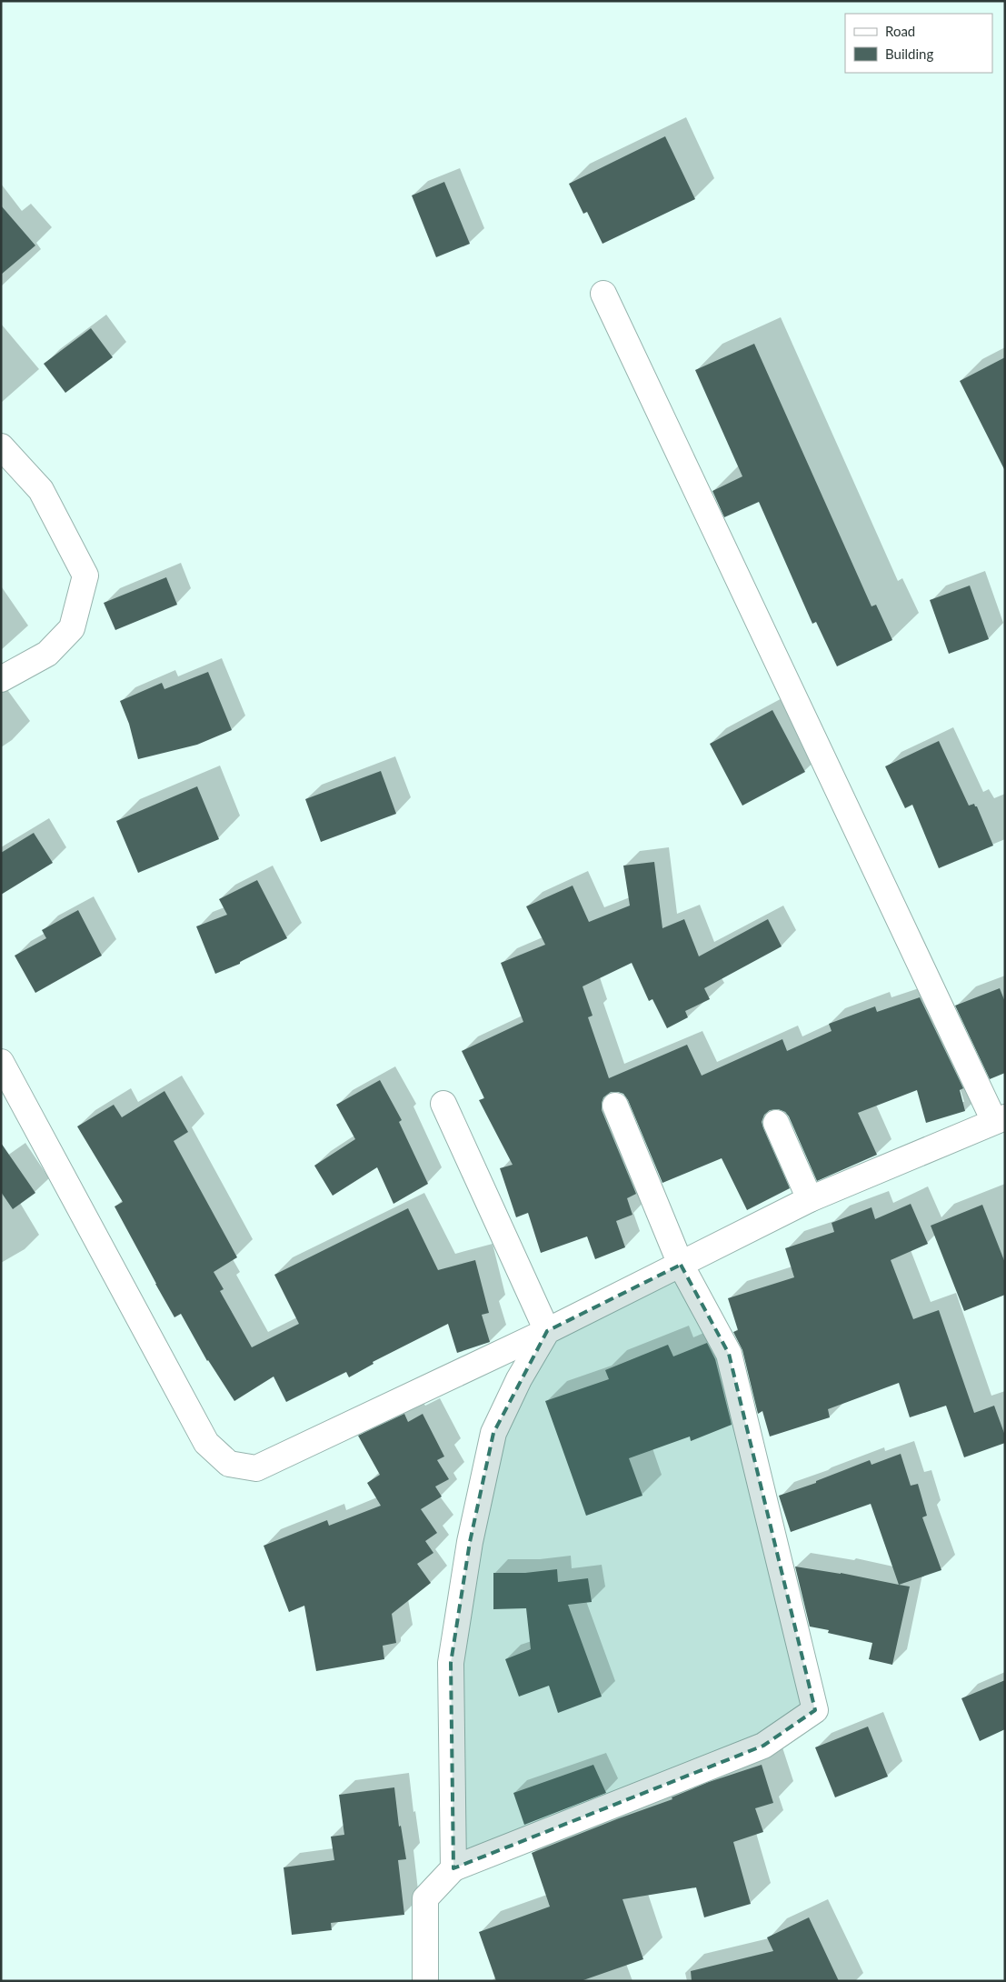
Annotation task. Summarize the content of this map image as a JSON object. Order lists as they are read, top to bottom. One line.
{"legend":["Road","Building"]}
